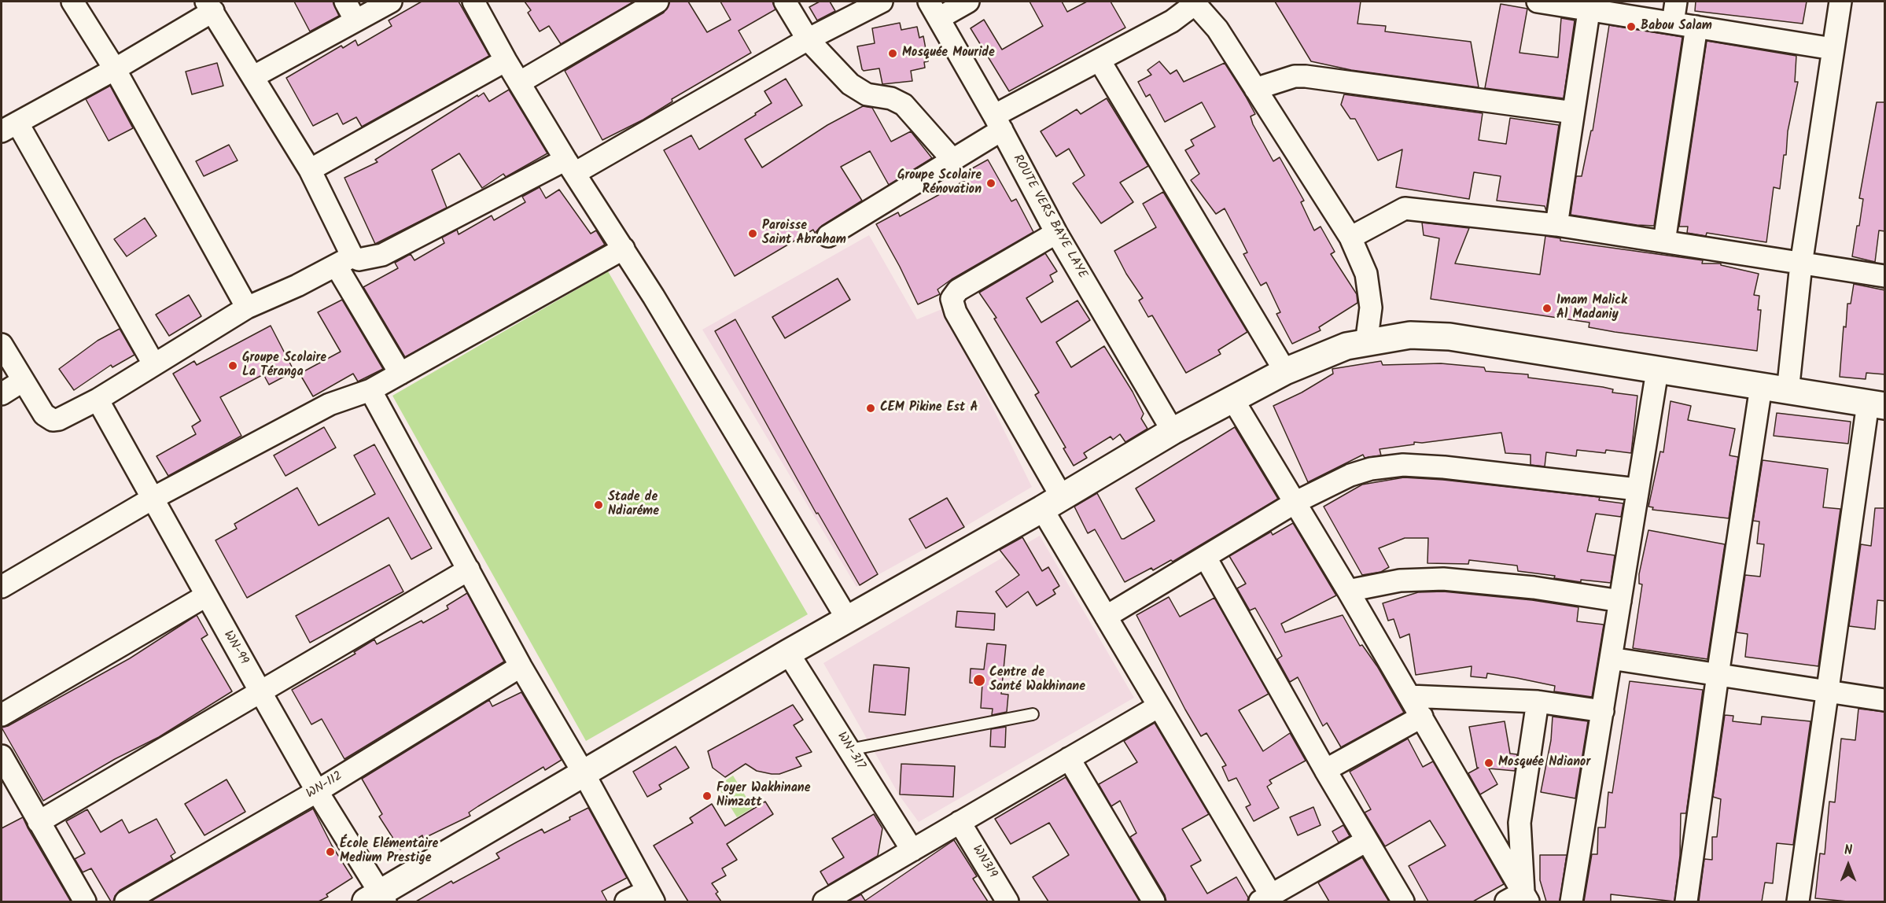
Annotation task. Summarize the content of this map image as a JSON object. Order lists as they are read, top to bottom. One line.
{"streets":{"street":["ROUTE VERS BAYE LAYE","WN-99","WN-317","WN-112","WN319"]},"crossings":[["WN-99","WN-112"]],"places":["Babou Salam","Mosquée Mouride","Groupe Scolaire Rénovation","Paroisse Saint Abraham","Imam Malick Al Madaniy","Groupe Scolaire La Téranga","CEM Pikine Est A","Stade de Ndiaréme","Centre de Santé Wakhinane","Mosquée Ndianor","Foyer Wakhinane Nimzatt","École Elémentaire Medium Prestige"],"north":"top"}
